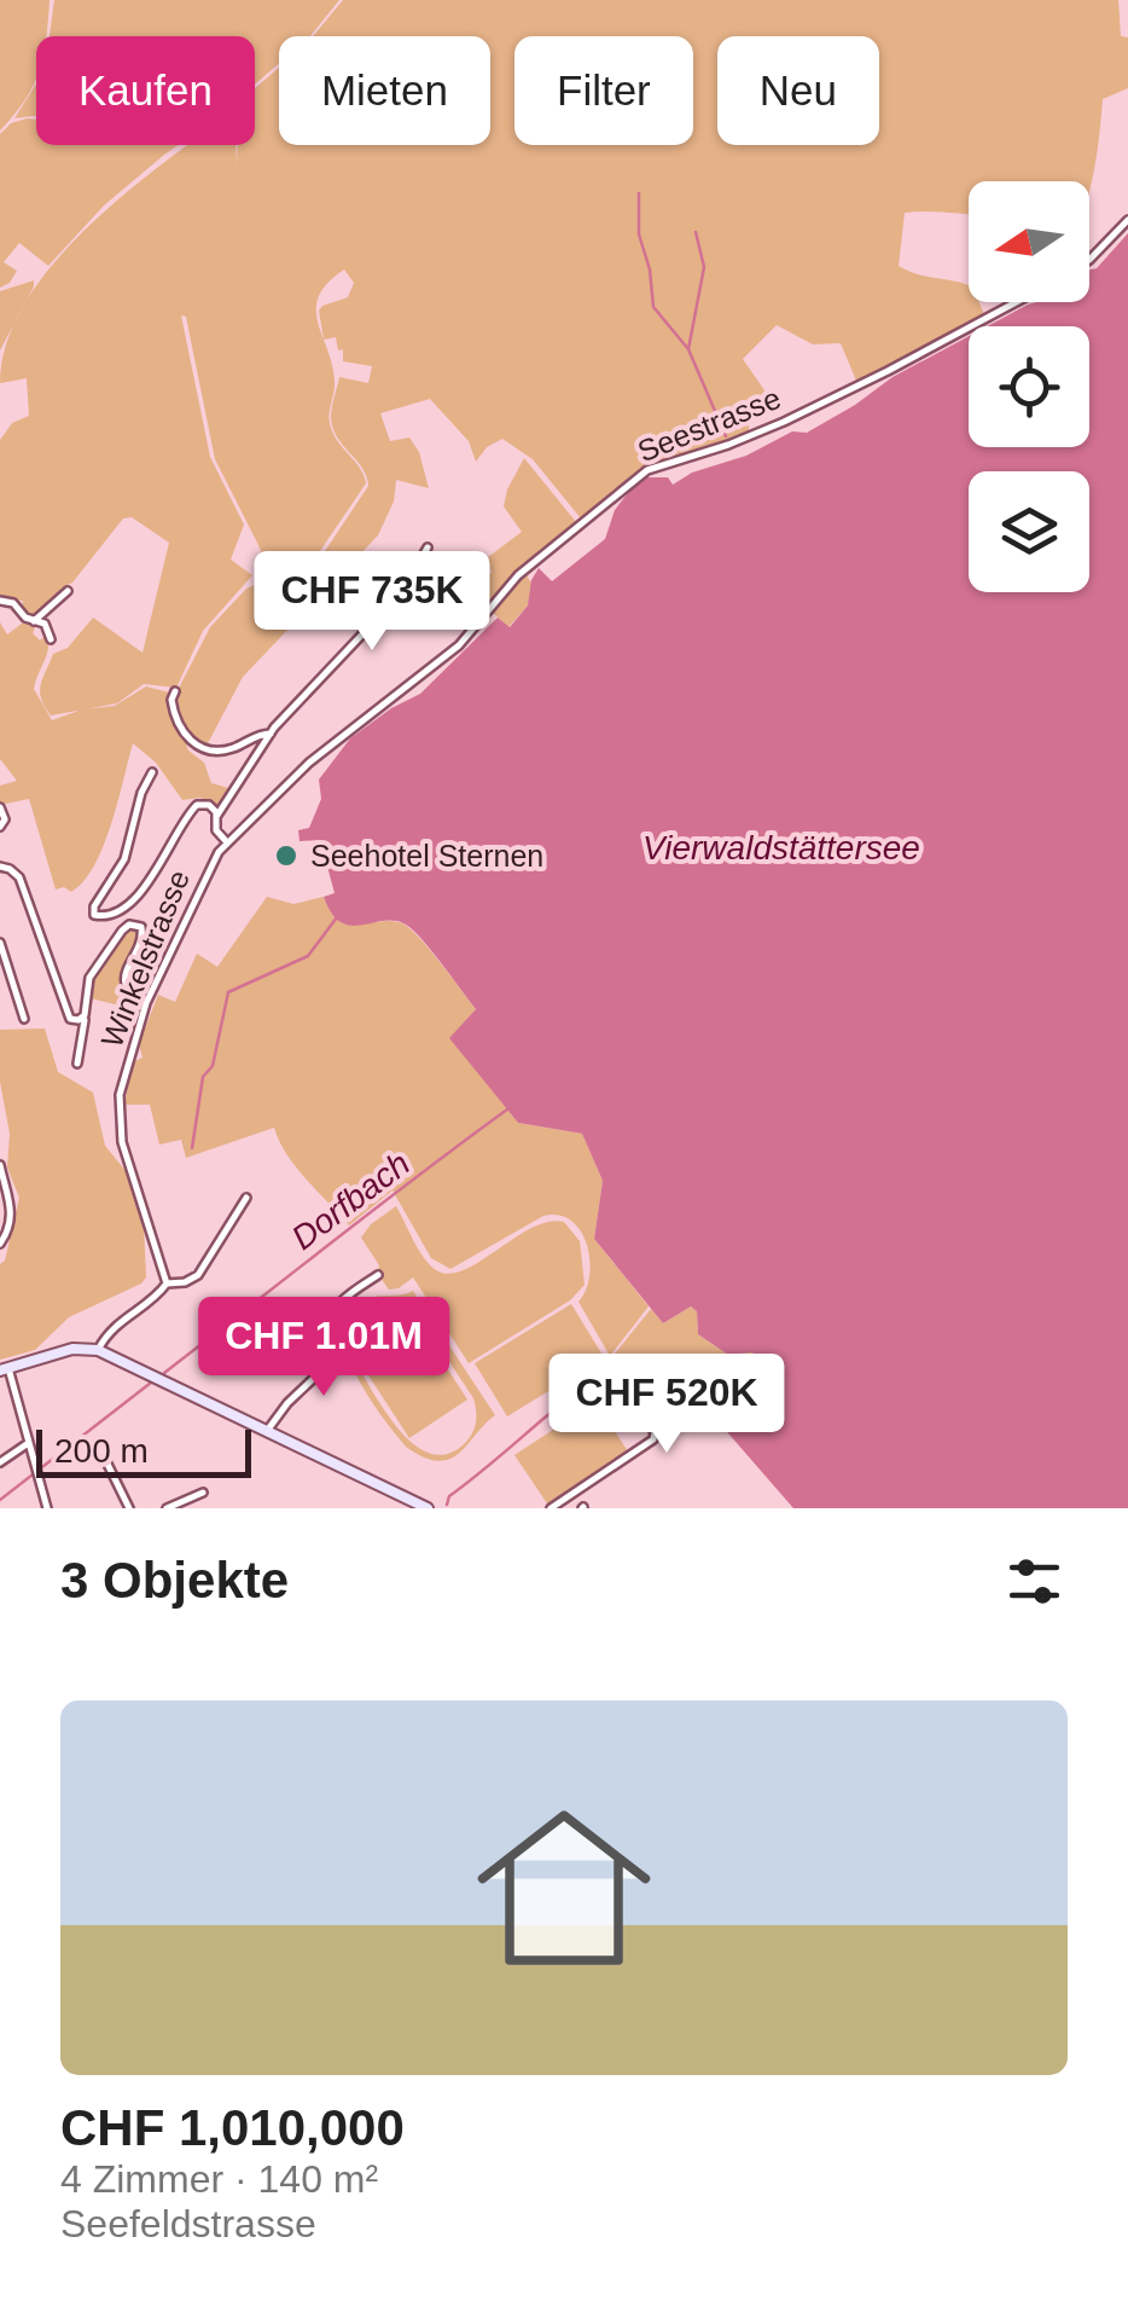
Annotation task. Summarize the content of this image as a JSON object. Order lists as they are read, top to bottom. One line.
{"streets":{"street":["Seestrasse","Winkelstrasse"]},"crossings":[["Seestrasse","Winkelstrasse"]],"water":["Vierwaldstättersee","Dorfbach"],"places":["Seehotel Sternen"],"scale_bar":"200 m","north":"left","page":{"chip":["Kaufen","Mieten","Filter","Neu"],"price":["CHF 735K","CHF 1.01M","CHF 520K"],"scale":"200 m","heading":"3 Objekte","list":[{"name":"CHF 1,010,000","note":"4 Zimmer · 140 m² · Seefeldstrasse"}]}}
